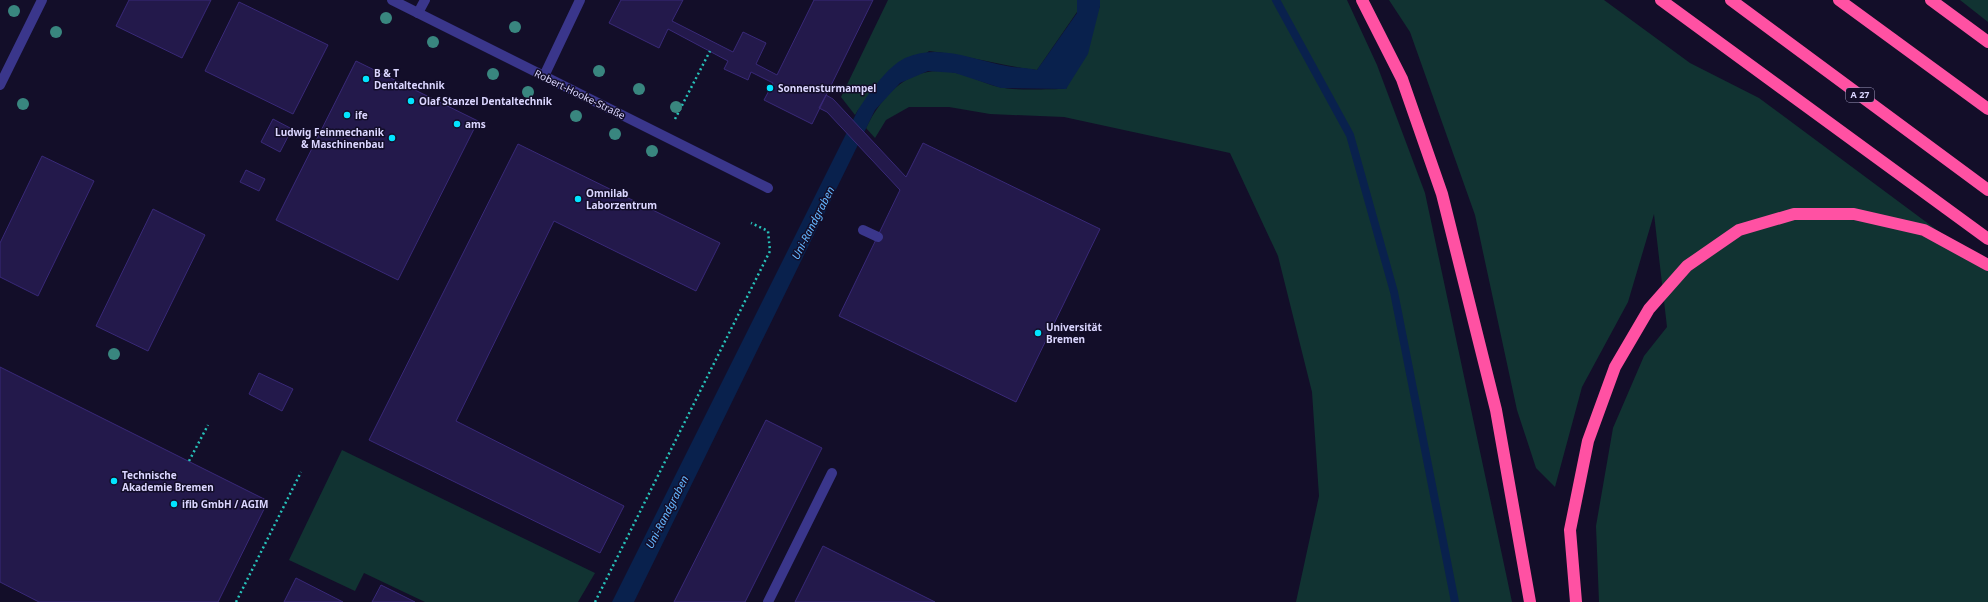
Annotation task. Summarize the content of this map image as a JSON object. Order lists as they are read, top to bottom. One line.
{"streets":{"highway":["A 27"],"street":["Robert-Hooke-Straße"]},"water":["Uni-Randgraben"],"places":["B & T Dentaltechnik","Sonnensturmampel","Olaf Stanzel Dentaltechnik","ife","ams","Ludwig Feinmechanik & Maschinenbau","Omnilab Laborzentrum","Universität Bremen","Technische Akademie Bremen","ifib GmbH / AGIM"]}
